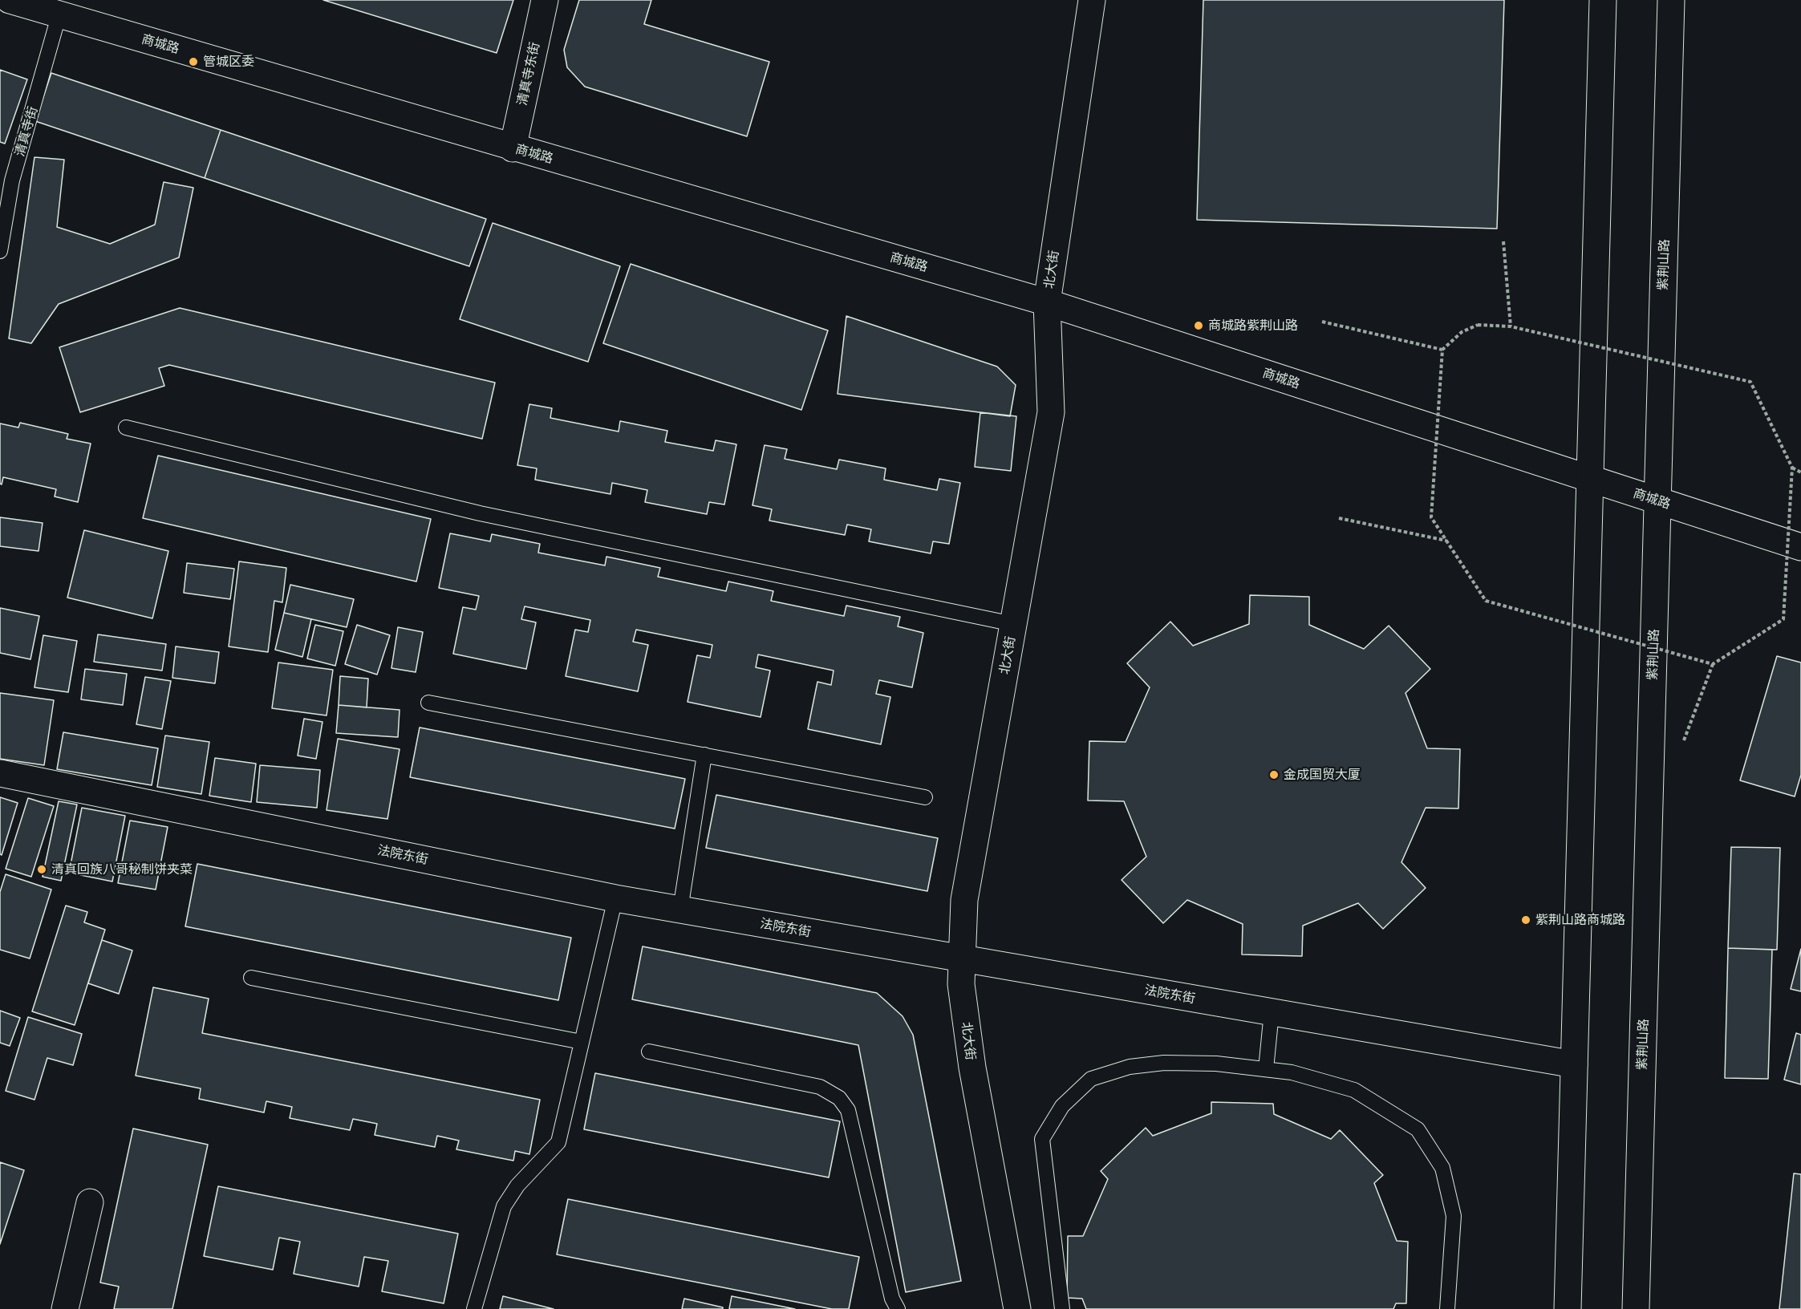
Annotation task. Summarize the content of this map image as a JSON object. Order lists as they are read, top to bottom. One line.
{"streets":{"street":["商城路","清真寺东街","紫荆山路","北大街","法院东街"],"lane":["清真寺街"]},"crossings":[["商城路","清真寺东街"],["商城路","清真寺街"],["商城路","紫荆山路"],["商城路","北大街"],["北大街","法院东街"]],"places":["管城区委","商城路紫荆山路","金成国贸大厦","清真回族八哥秘制饼夹菜","紫荆山路商城路"]}
